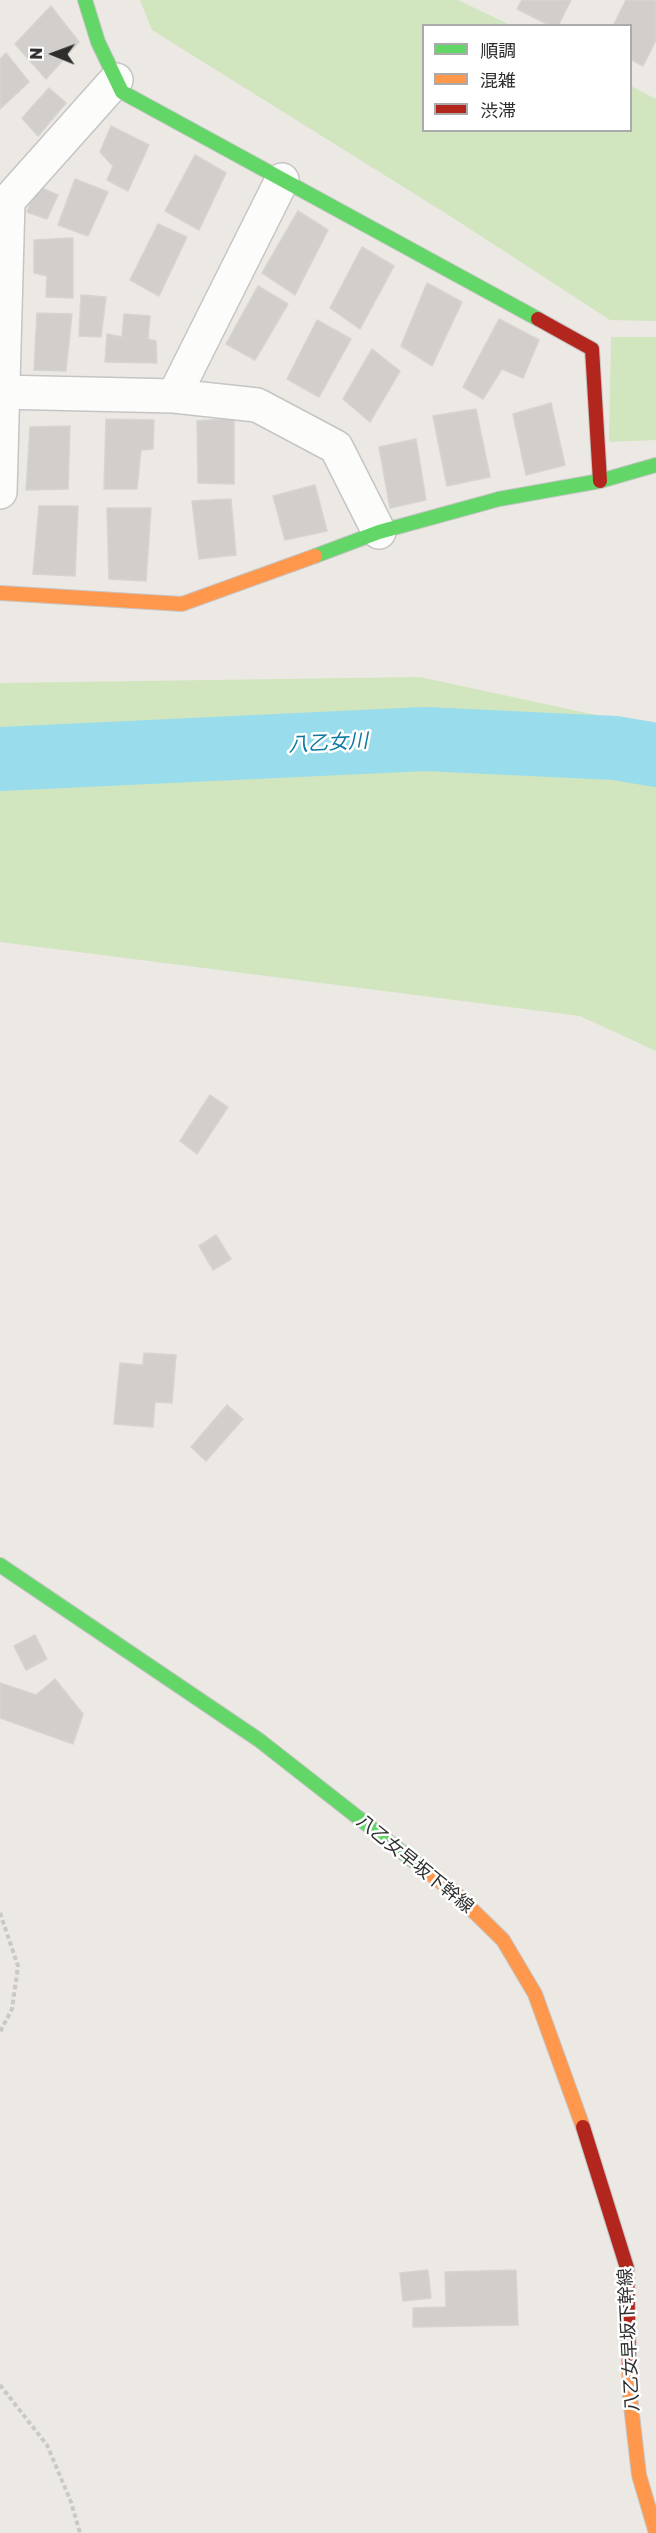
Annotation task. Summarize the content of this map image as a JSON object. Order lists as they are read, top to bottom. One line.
{"streets":{"street":["八乙女早坂下幹線"]},"water":["八乙女川"],"legend":["順調","混雑","渋滞"],"north":"left"}
